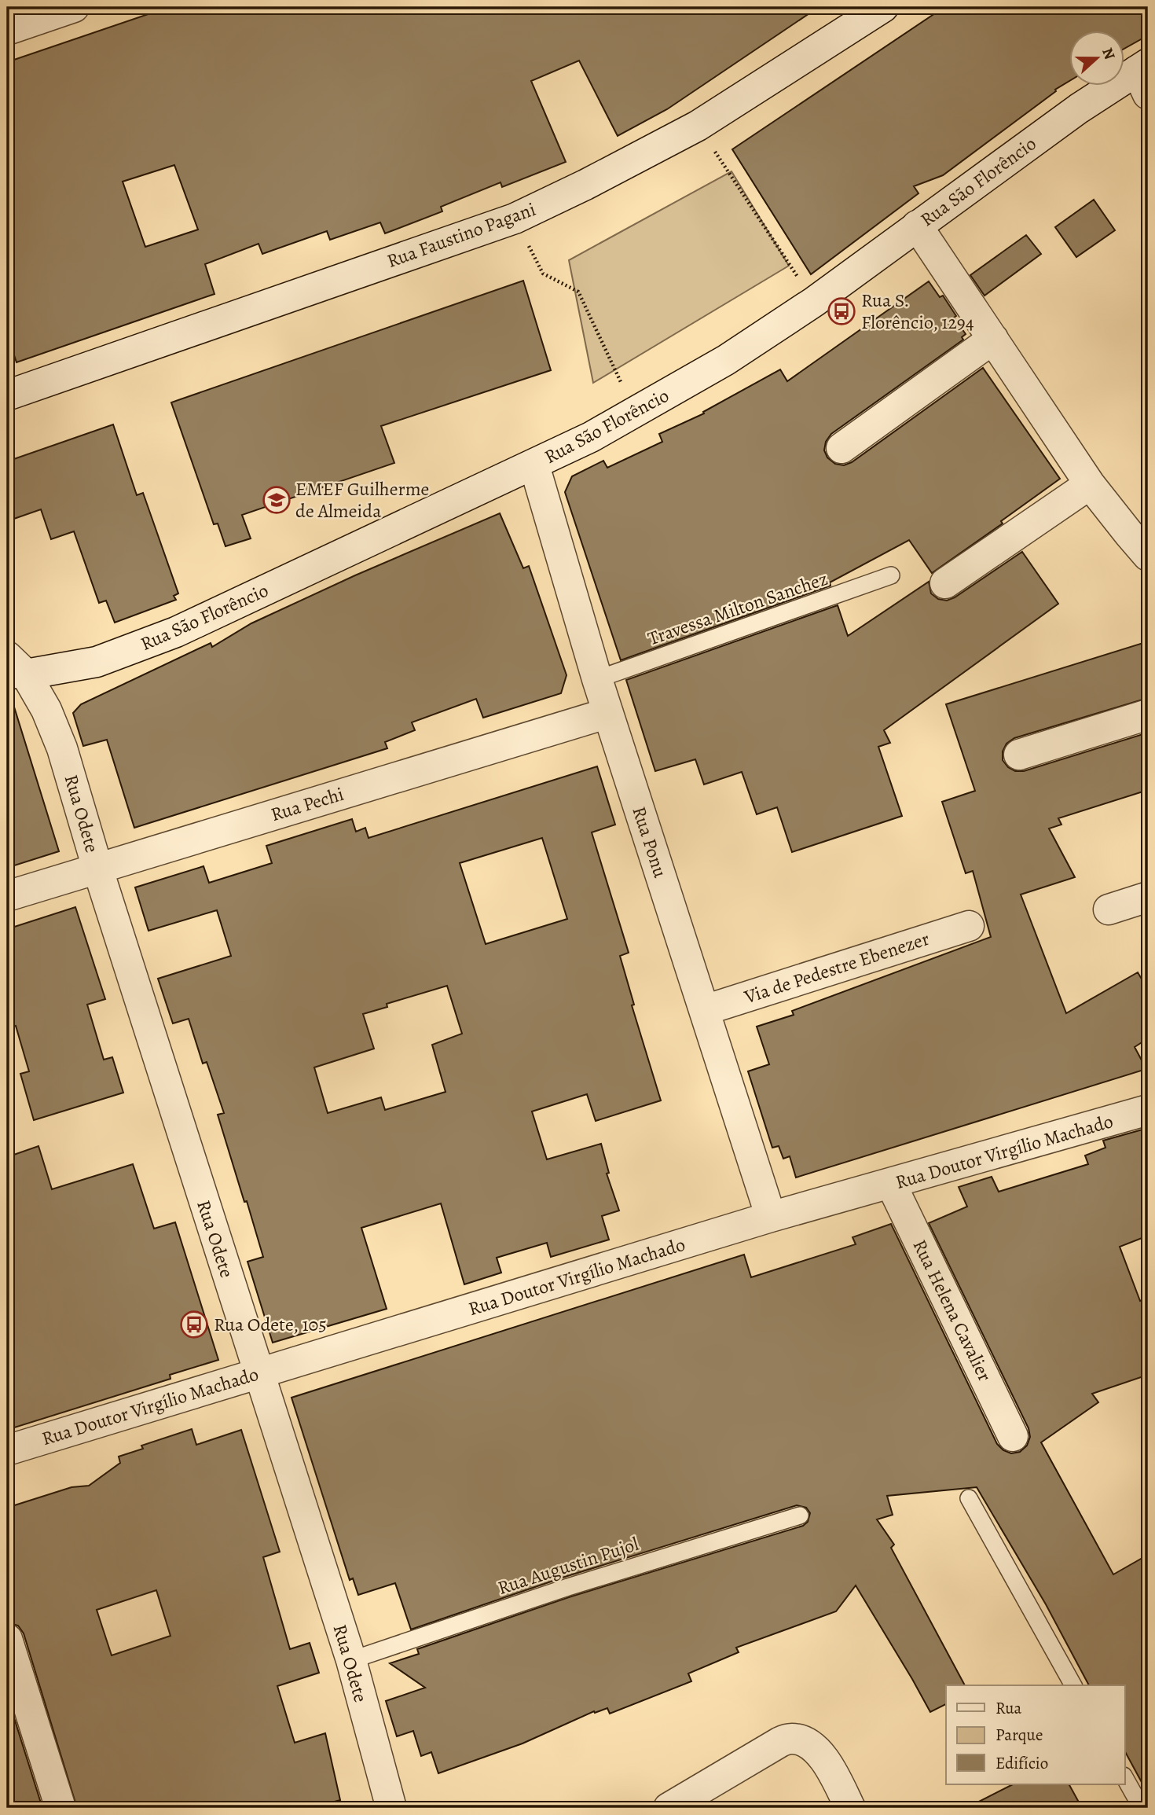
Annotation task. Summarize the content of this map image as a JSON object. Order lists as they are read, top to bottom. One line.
{"streets":{"street":["Rua São Florêncio","Rua Faustino Pagani","Rua Pechi","Rua Odete","Rua Ponu","Via de Pedestre Ebenezer","Rua Doutor Virgílio Machado","Rua Helena Cavalier"],"lane":["Travessa Milton Sanchez","Rua Augustin Pujol"]},"crossings":[["Rua São Florêncio","Rua Odete"],["Rua São Florêncio","Rua Ponu"],["Travessa Milton Sanchez","Rua Ponu"],["Rua Pechi","Rua Odete"],["Rua Pechi","Rua Ponu"],["Rua Odete","Rua Doutor Virgílio Machado"],["Rua Odete","Rua Augustin Pujol"],["Rua Ponu","Via de Pedestre Ebenezer"],["Rua Ponu","Rua Doutor Virgílio Machado"],["Rua Doutor Virgílio Machado","Rua Helena Cavalier"]],"places":{"bus stop":["Rua S. Florêncio, 1294","Rua Odete, 105"],"school or university":["EMEF Guilherme de Almeida"]},"legend":["Rua","Parque","Edifício"],"north":"right"}
